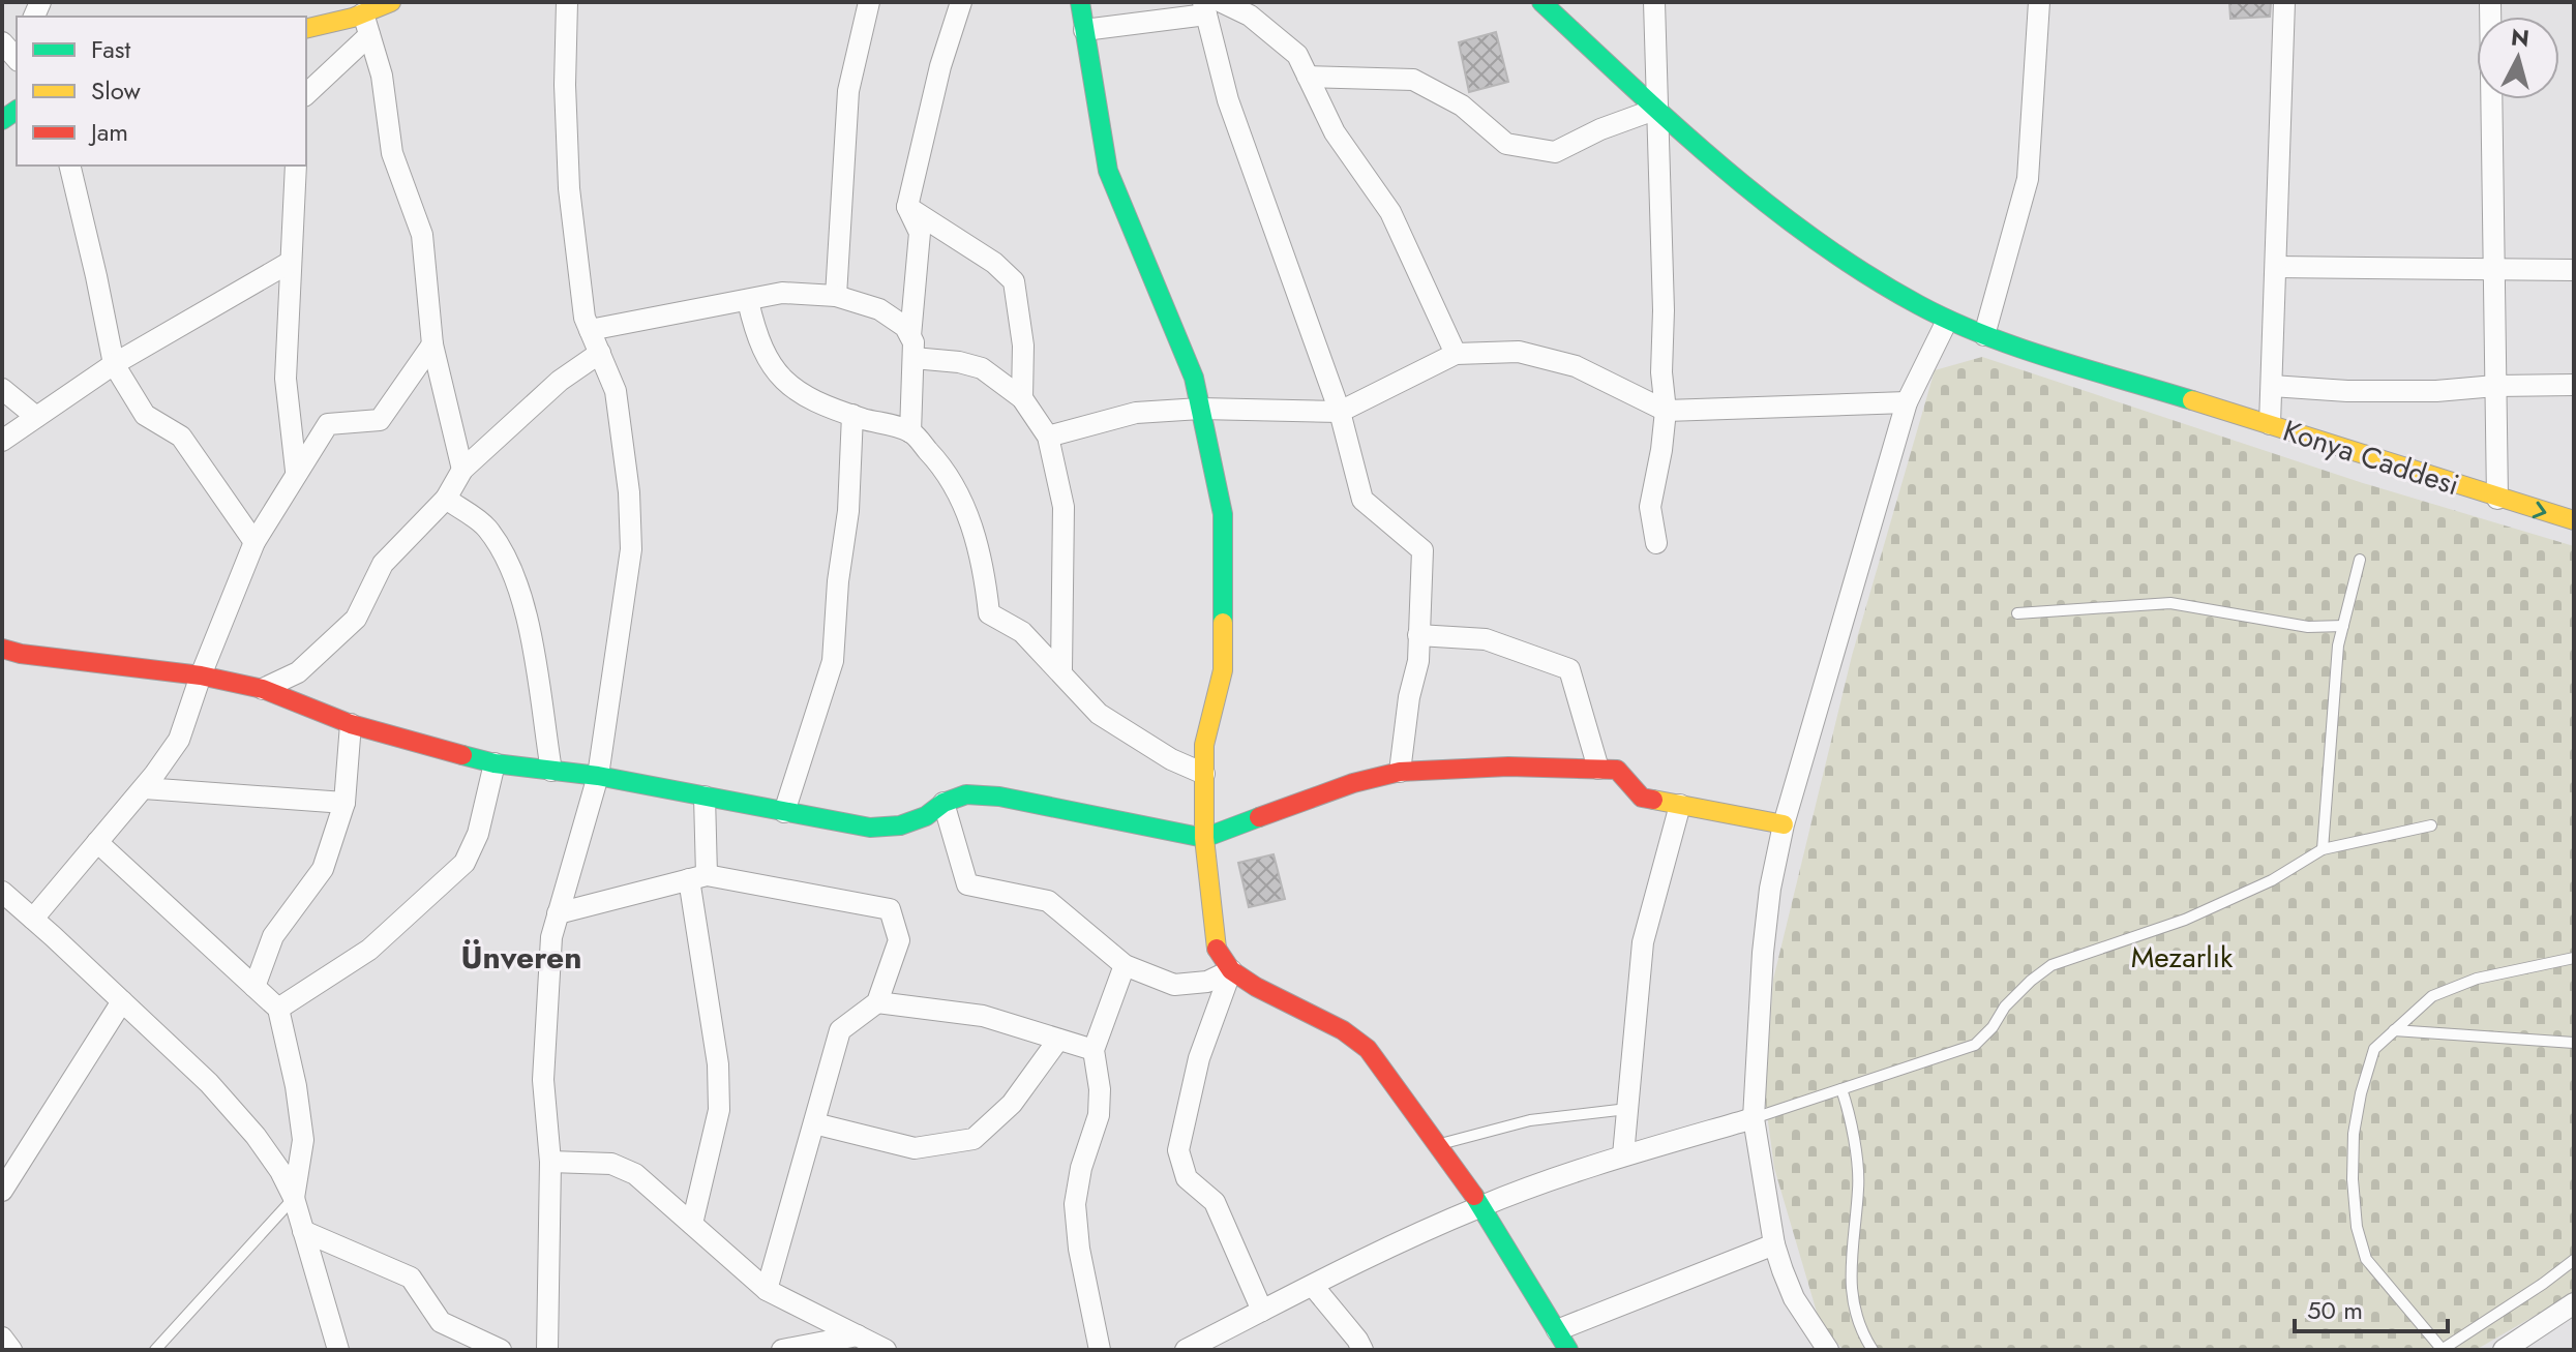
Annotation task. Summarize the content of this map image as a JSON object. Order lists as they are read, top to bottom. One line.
{"streets":{"street":["Konya Caddesi"]},"districts":["Ünveren"],"parks":["Mezarlık"],"legend":["Fast","Slow","Jam"],"scale_bar":"50 m","north":"top"}
